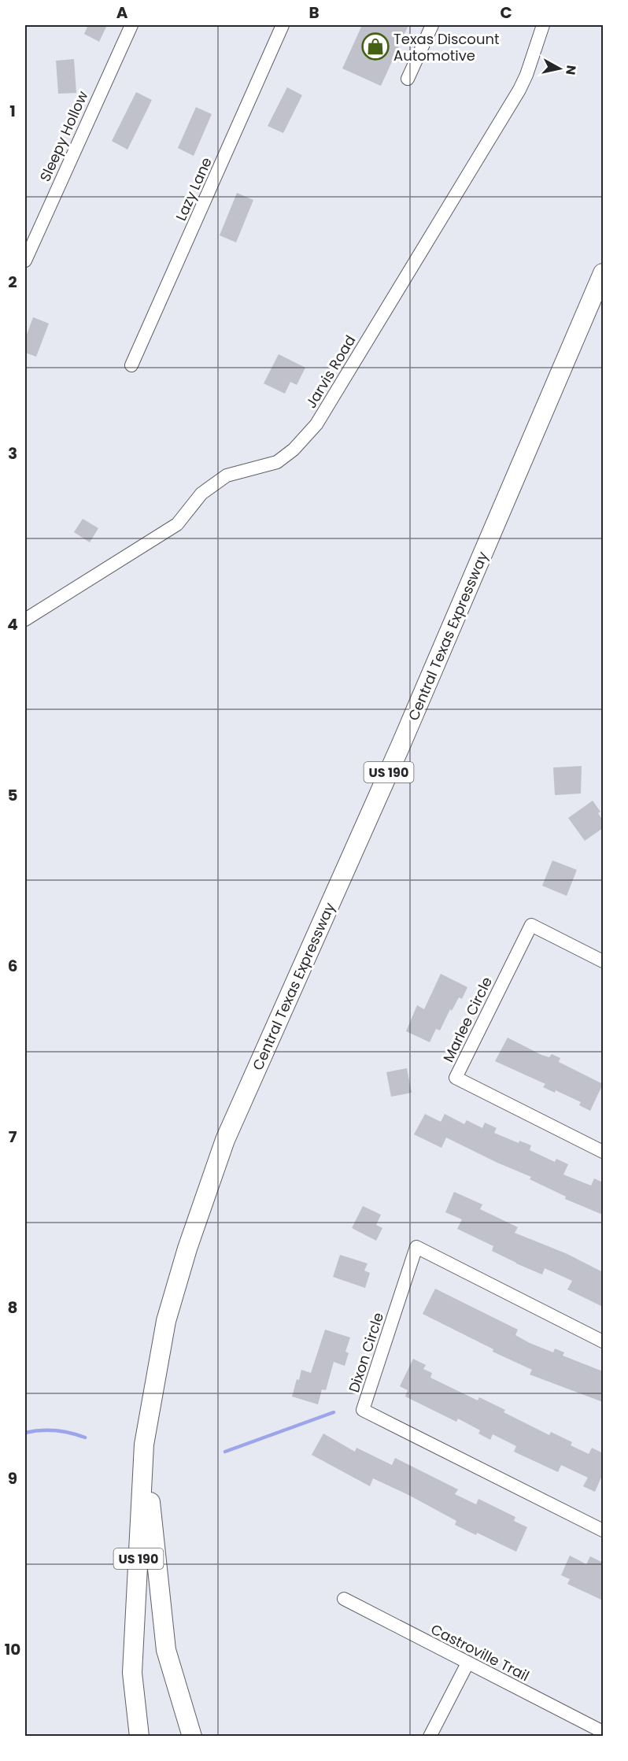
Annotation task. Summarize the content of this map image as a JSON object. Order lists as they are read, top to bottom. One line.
{"streets":{"highway":["Central Texas Expressway","US 190"],"street":["Sleepy Hollow","Lazy Lane","Jarvis Road","Marlee Circle","Dixon Circle","Castroville Trail"]},"places":{"shop":["Texas Discount Automotive"]},"north":"right","grid":{"columns":["A","B","C"],"rows":["1","2","3","4","5","6","7","8","9","10"]}}
